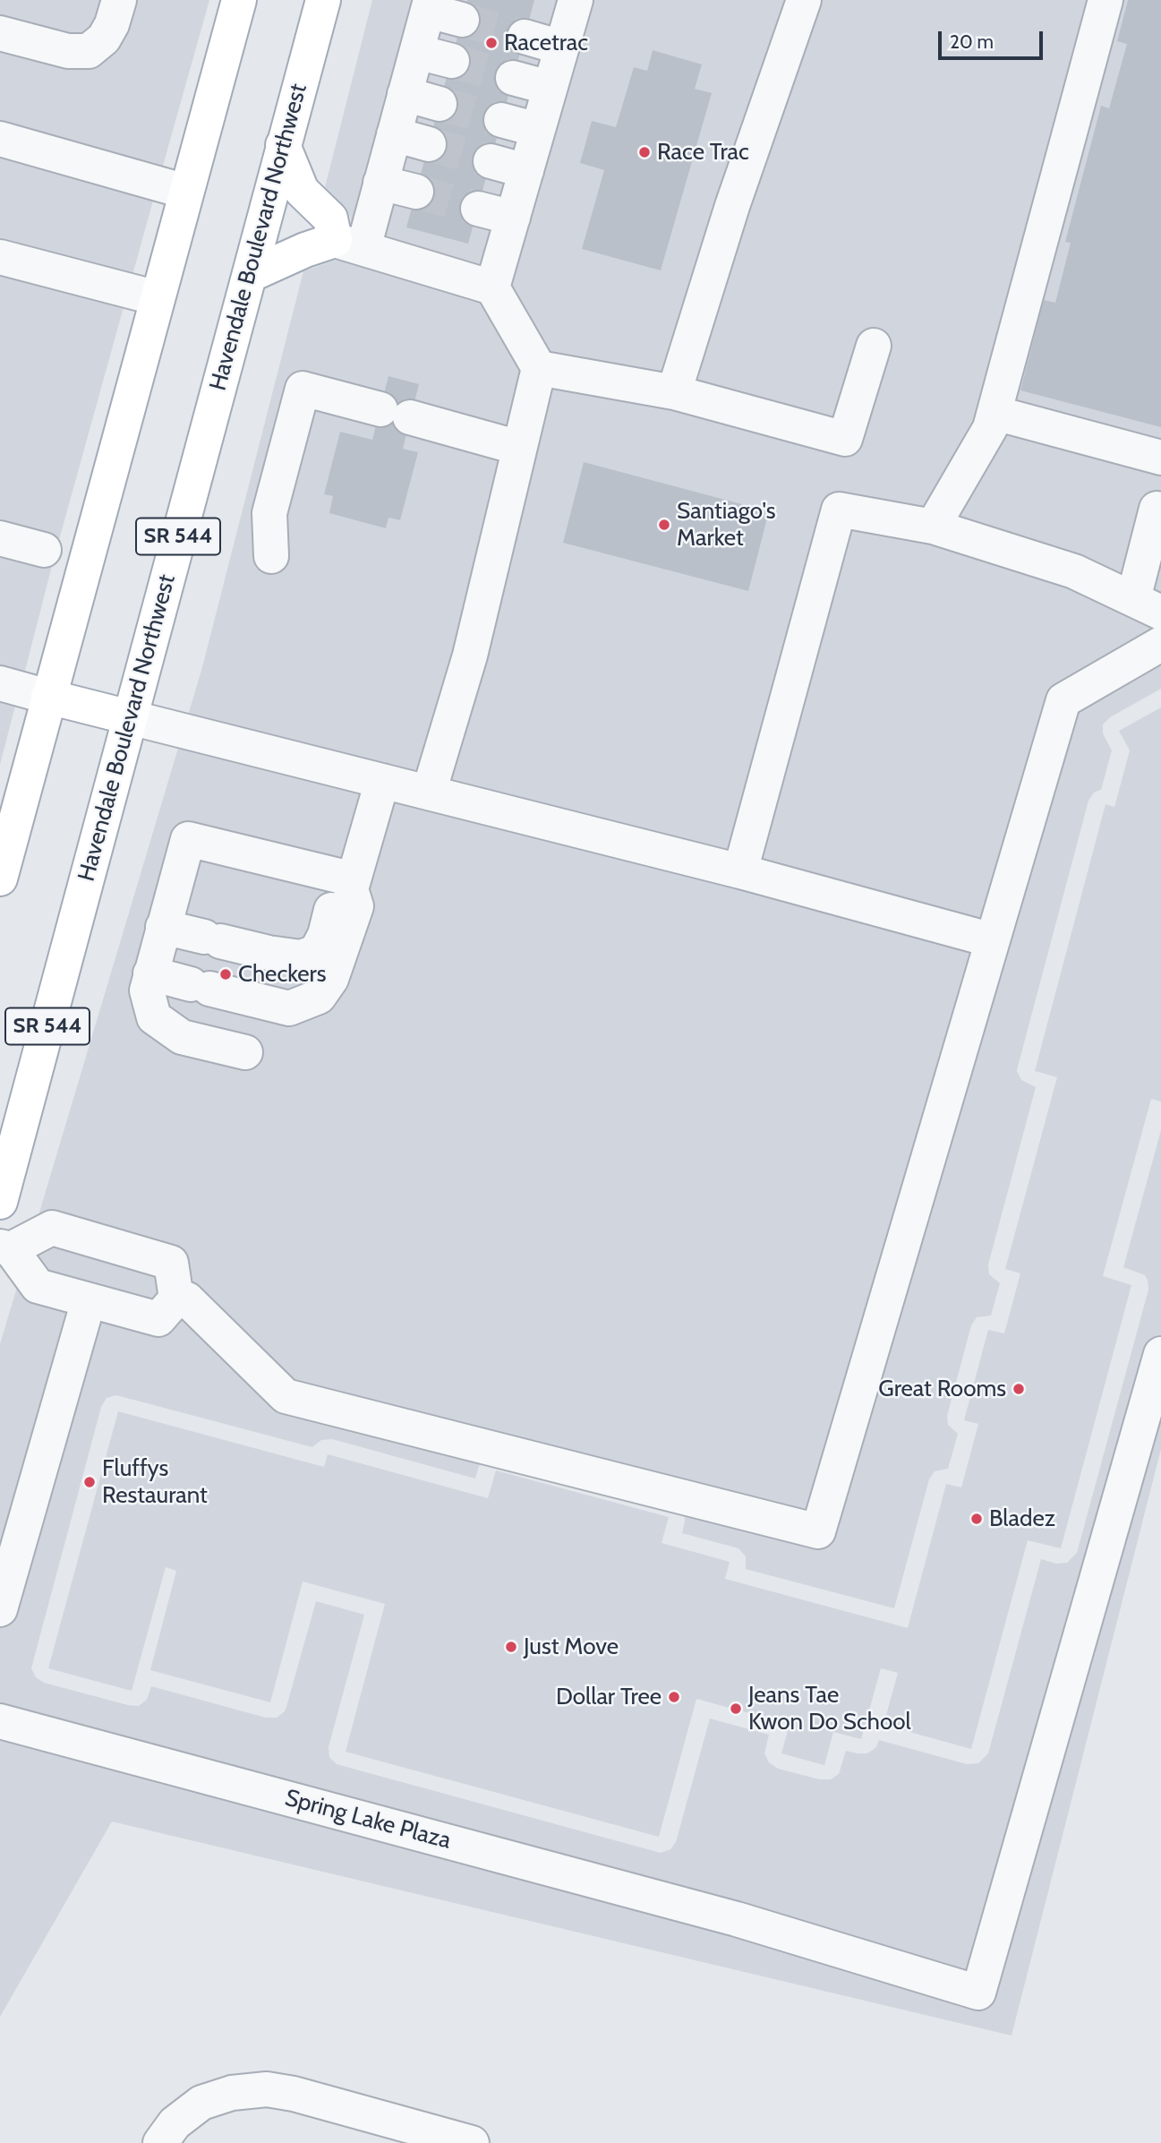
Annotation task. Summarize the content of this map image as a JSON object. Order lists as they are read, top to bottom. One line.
{"streets":{"main road":["Havendale Boulevard Northwest","SR 544"],"street":["Spring Lake Plaza"]},"places":["Racetrac","Race Trac","Santiago's Market","Checkers","Great Rooms","Fluffys Restaurant","Bladez","Just Move","Dollar Tree","Jeans Tae Kwon Do School"],"scale_bar":"20 m"}
